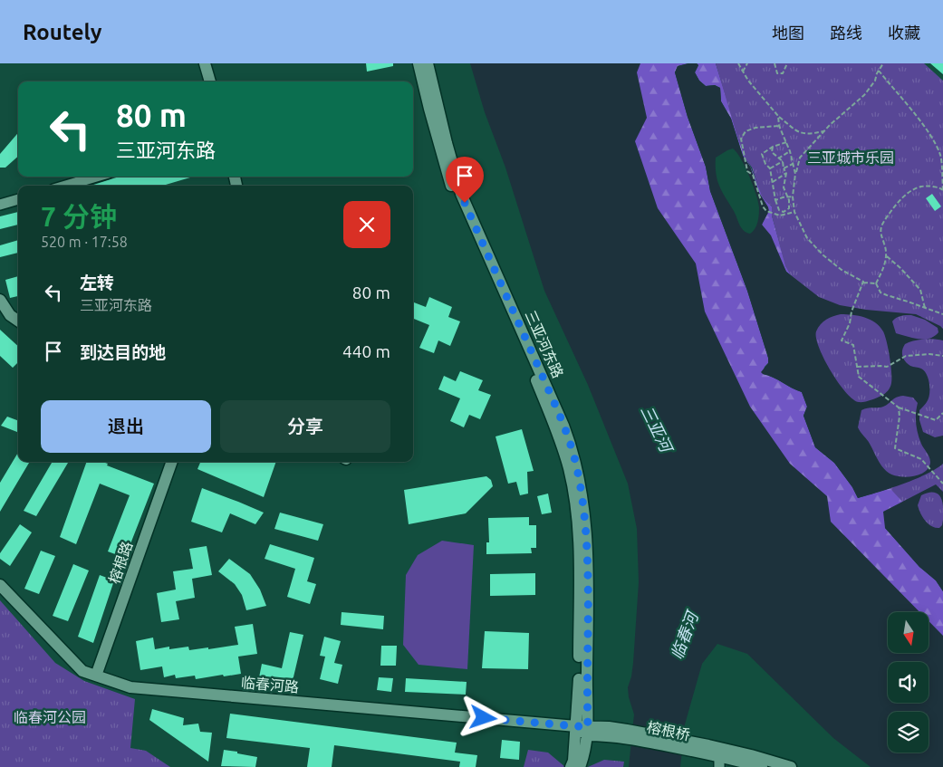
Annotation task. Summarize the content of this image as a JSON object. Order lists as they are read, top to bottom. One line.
{"streets":{"main road":["三亚河东路","榕根路","临春河路","榕根桥"]},"crossings":[["三亚河东路","临春河路"],["三亚河东路","榕根桥"],["榕根路","临春河路"],["临春河路","榕根桥"]],"water":["三亚河","临春河"],"parks":["三亚城市乐园","临春河公园"],"north":"bottom","page":{"header":"Routely","nav":["地图","路线","收藏"],"turn":["80 m","三亚河东路"],"heading":["7 分钟","520 m · 17:58"],"list":[{"name":"左转","note":"三亚河东路","value":"80 m"},{"name":"到达目的地","value":"440 m"}],"buttons":["退出","分享"]}}
